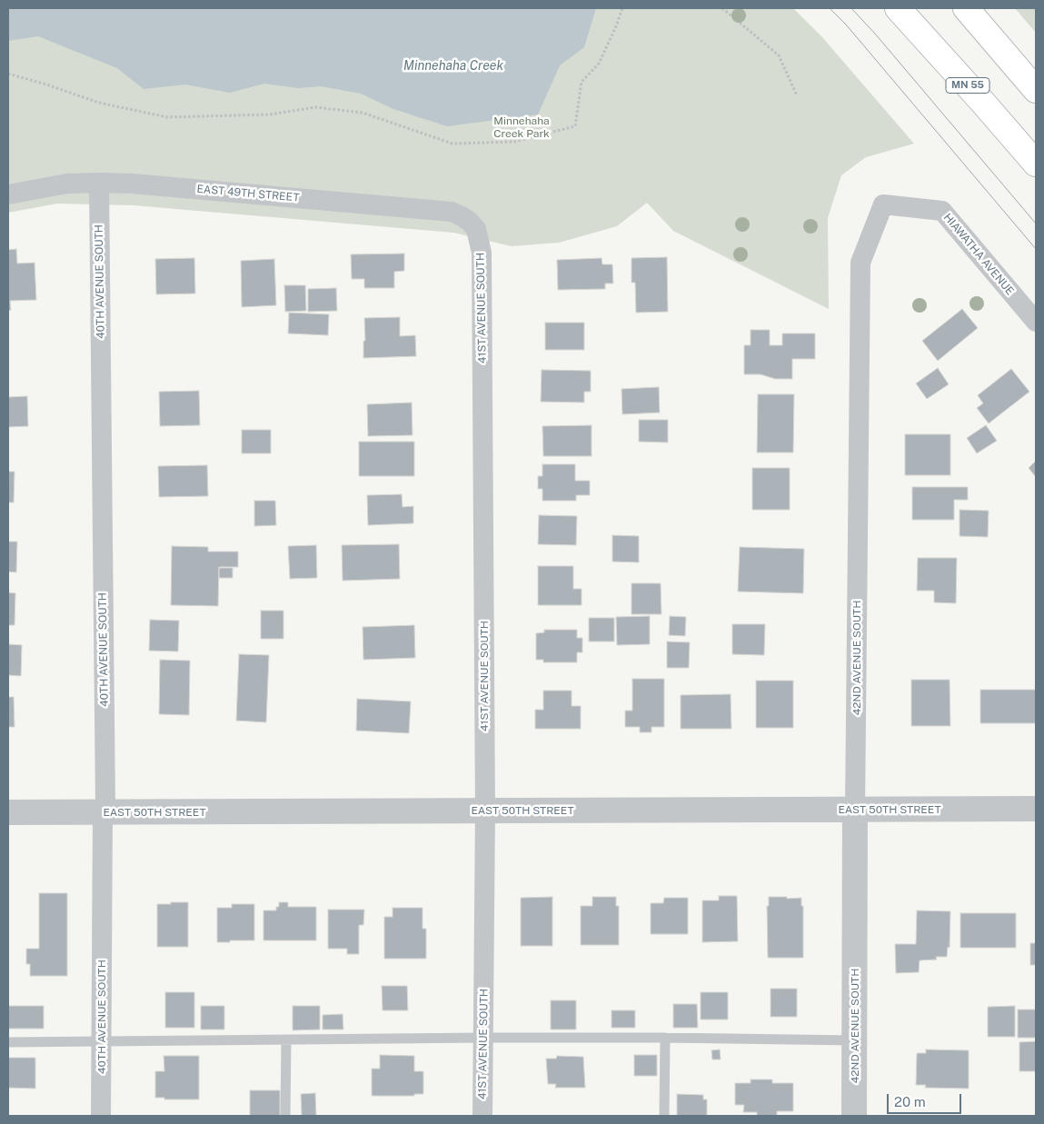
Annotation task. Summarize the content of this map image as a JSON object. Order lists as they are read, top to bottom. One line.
{"streets":{"highway":["MN 55"],"street":["EAST 49TH STREET","HIAWATHA AVENUE","40TH AVENUE SOUTH","41ST AVENUE SOUTH","42ND AVENUE SOUTH","EAST 50TH STREET"]},"crossings":[["EAST 49TH STREET","40TH AVENUE SOUTH"],["EAST 49TH STREET","41ST AVENUE SOUTH"],["HIAWATHA AVENUE","42ND AVENUE SOUTH"],["40TH AVENUE SOUTH","EAST 50TH STREET"],["41ST AVENUE SOUTH","EAST 50TH STREET"],["42ND AVENUE SOUTH","EAST 50TH STREET"]],"water":["Minnehaha Creek"],"parks":["Minnehaha Creek Park"],"scale_bar":"20 m"}
